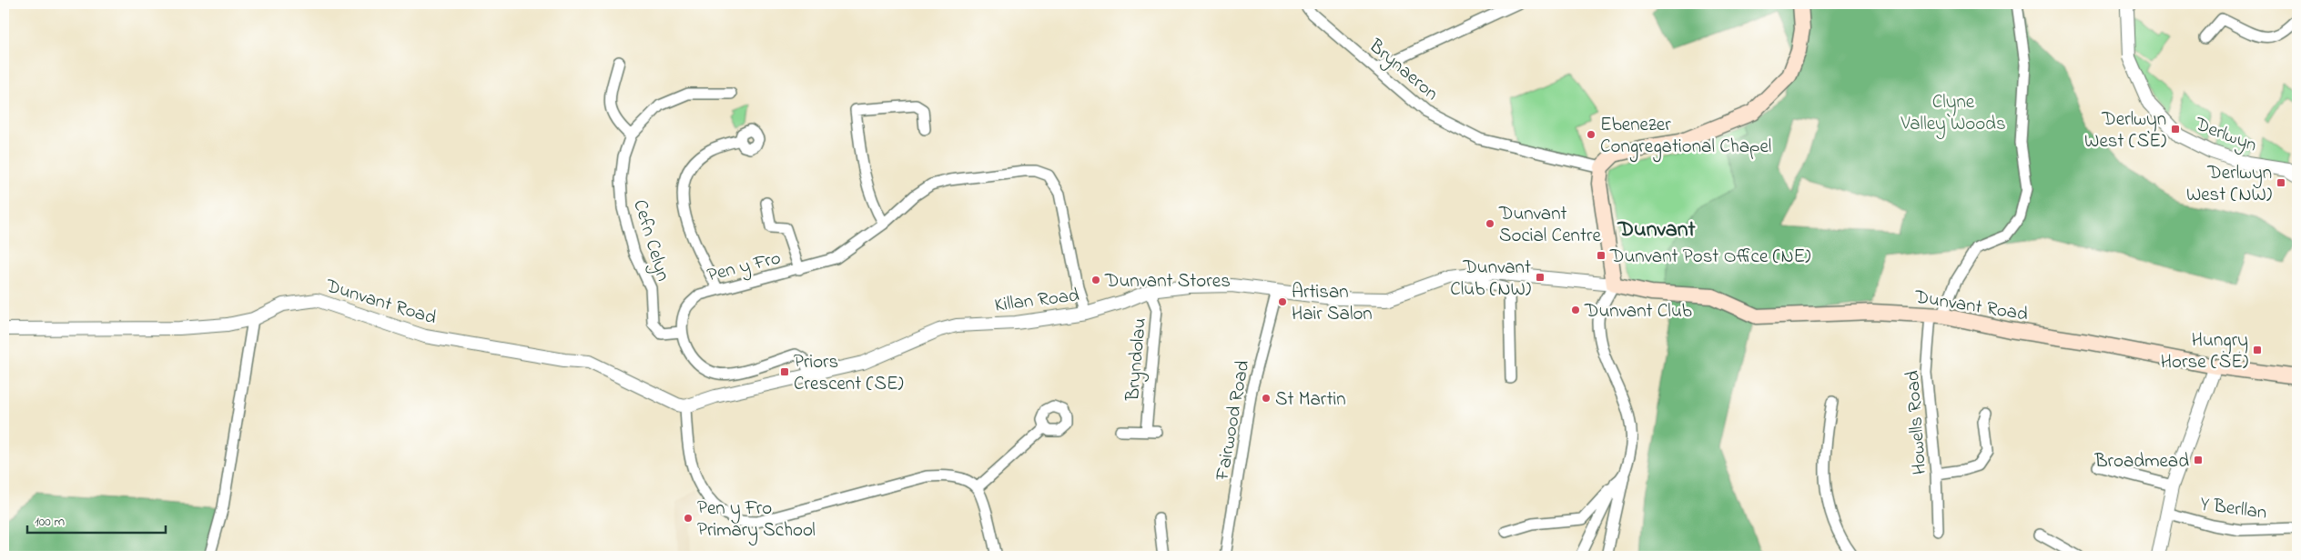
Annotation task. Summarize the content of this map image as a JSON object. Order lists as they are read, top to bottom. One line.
{"streets":{"main road":["Dunvant Road"],"street":["Brynaeron","Derlwyn","Cefn Celyn","Pen y Fro","Killan Road","Bryndolau","Fairwood Road","Howells Road","Y Berllan"]},"crossings":[["Cefn Celyn","Pen y Fro"],["Pen y Fro","Killan Road"],["Killan Road","Dunvant Road"],["Killan Road","Bryndolau"],["Killan Road","Fairwood Road"],["Dunvant Road","Howells Road"]],"districts":["Dunvant"],"parks":["Clyne Valley Woods"],"places":{"transit":["Derlwyn West (SE)","Derlwyn West (NW)","Dunvant Post Office (NE)","Dunvant Club (NW)","Hungry Horse (SE)","Priors Crescent (SE)","Broadmead"],"other":["Ebenezer Congregational Chapel","Dunvant Social Centre","Dunvant Stores","Artisan Hair Salon","Dunvant Club","St Martin","Pen y Fro Primary School"]},"scale_bar":"100 m"}
